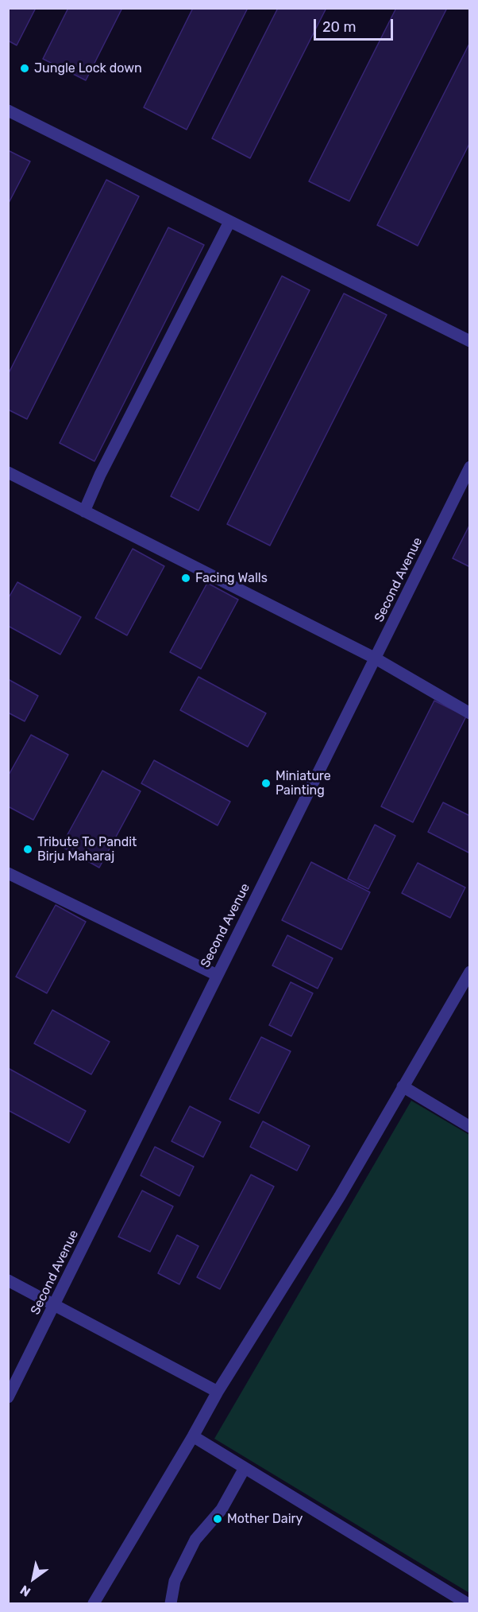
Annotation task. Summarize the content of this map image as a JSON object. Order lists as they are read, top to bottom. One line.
{"streets":{"street":["Second Avenue"]},"places":["Jungle Lock down","Facing Walls","Miniature Painting","Tribute To Pandit Birju Maharaj","Mother Dairy"],"scale_bar":"20 m","north":"bottom left"}
